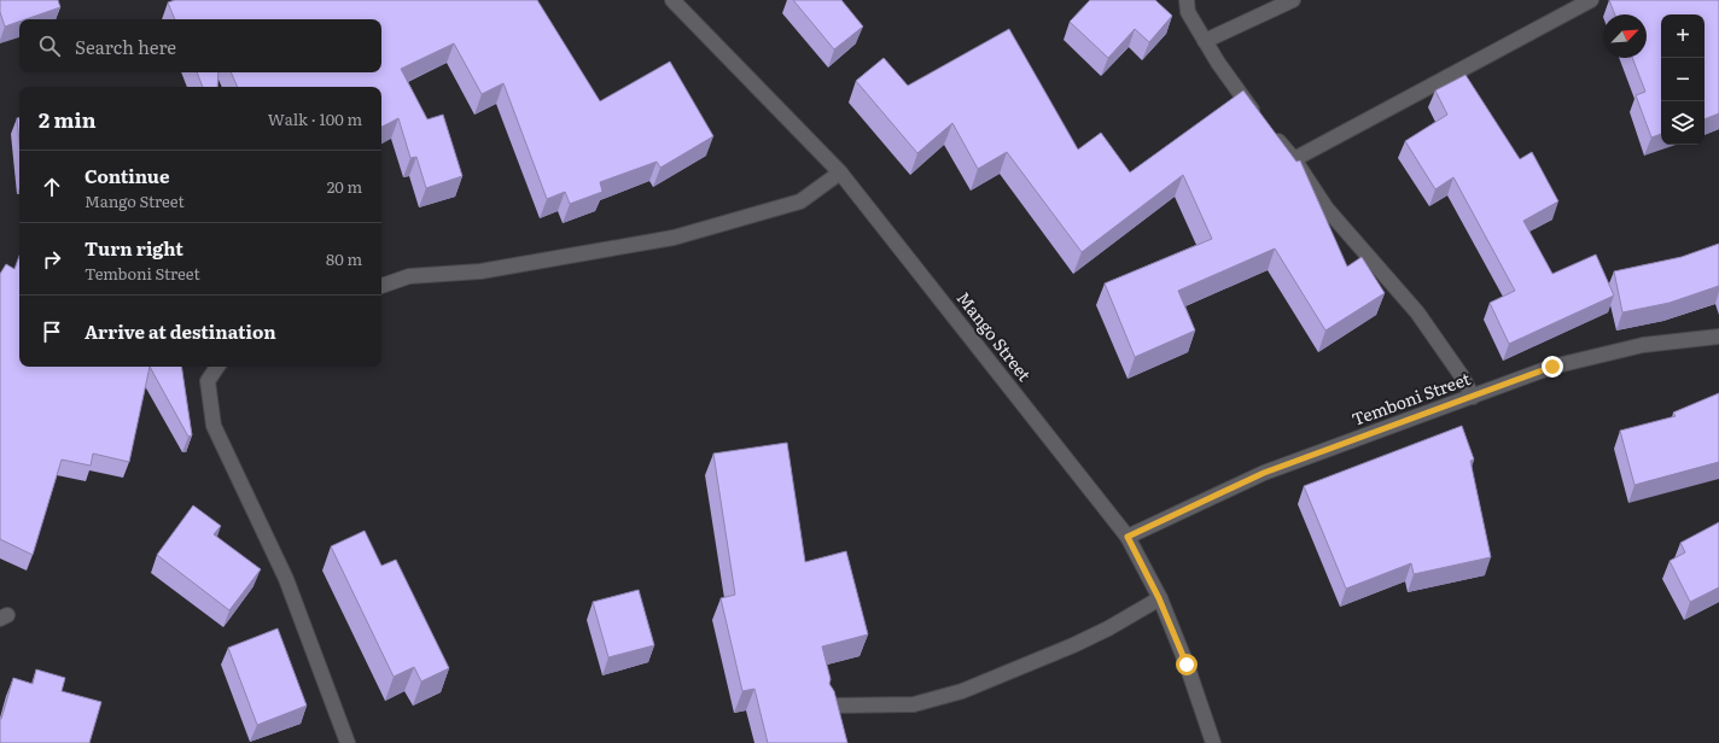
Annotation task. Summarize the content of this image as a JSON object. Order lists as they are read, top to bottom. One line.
{"streets":{"street":["Mango Street","Temboni Street"]},"crossings":[["Mango Street","Temboni Street"]],"north":"top right","page":{"map_buttons":["+","−"],"search":"Search here","heading":["2 min","Walk · 100 m"],"list":[["Continue","Mango Street","20 m"],["Turn right","Temboni Street","80 m"],"Arrive at destination"]}}
